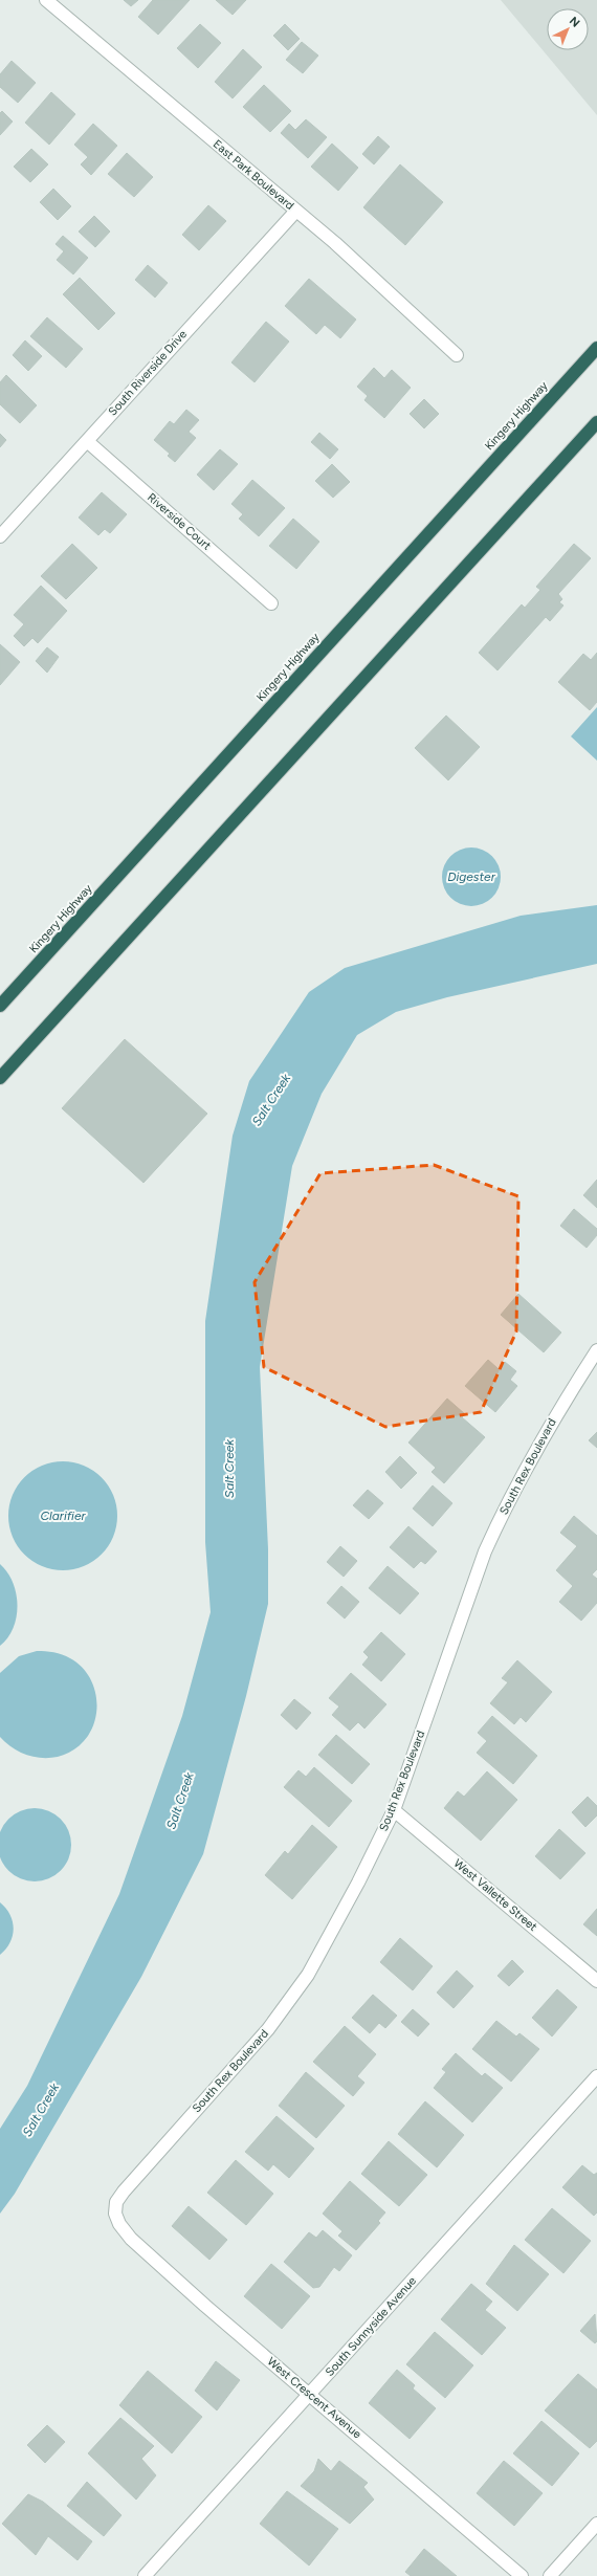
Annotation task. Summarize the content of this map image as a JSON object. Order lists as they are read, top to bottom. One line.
{"streets":{"highway":["Kingery Highway"],"street":["East Park Boulevard","South Riverside Drive","Riverside Court","South Rex Boulevard","West Vallette Street","South Sunnyside Avenue","West Crescent Avenue"]},"crossings":[["East Park Boulevard","South Riverside Drive"],["South Riverside Drive","Riverside Court"],["South Rex Boulevard","West Vallette Street"],["South Rex Boulevard","West Crescent Avenue"],["South Sunnyside Avenue","West Crescent Avenue"]],"water":["Digester","Salt Creek","Clarifier"],"north":"top right"}
